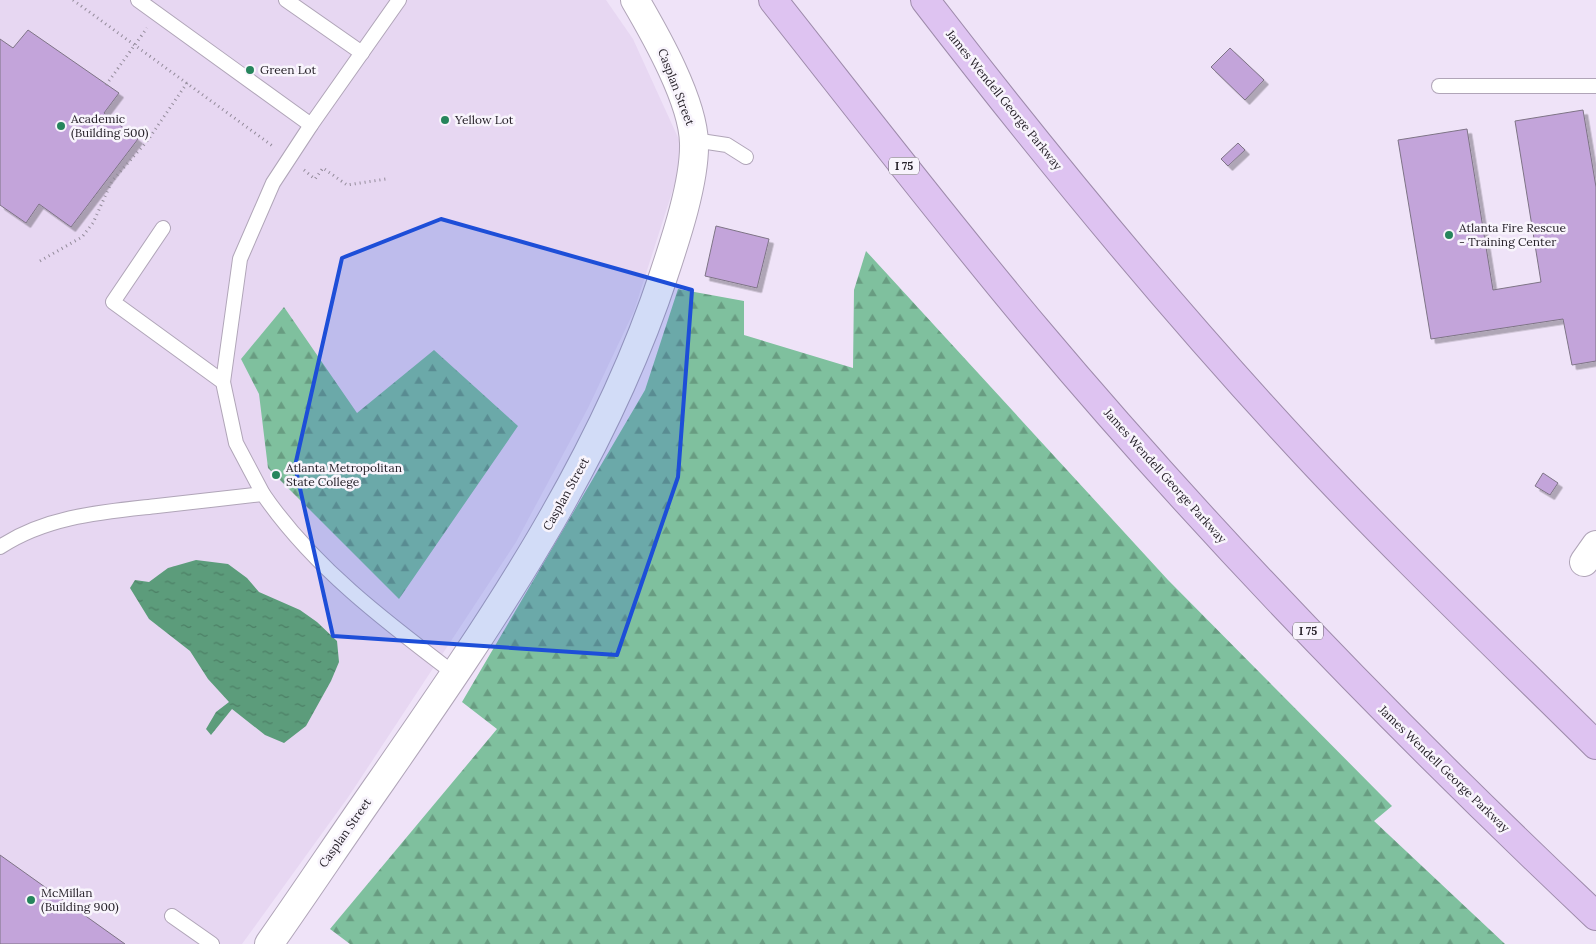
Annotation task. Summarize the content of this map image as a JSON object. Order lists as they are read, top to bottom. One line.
{"streets":{"highway":["James Wendell George Parkway","I 75"],"street":["Casplan Street"]},"places":["Green Lot","Yellow Lot","Academic (Building 500)","Atlanta Fire Rescue - Training Center","Atlanta Metropolitan State College","McMillan (Building 900)"]}
